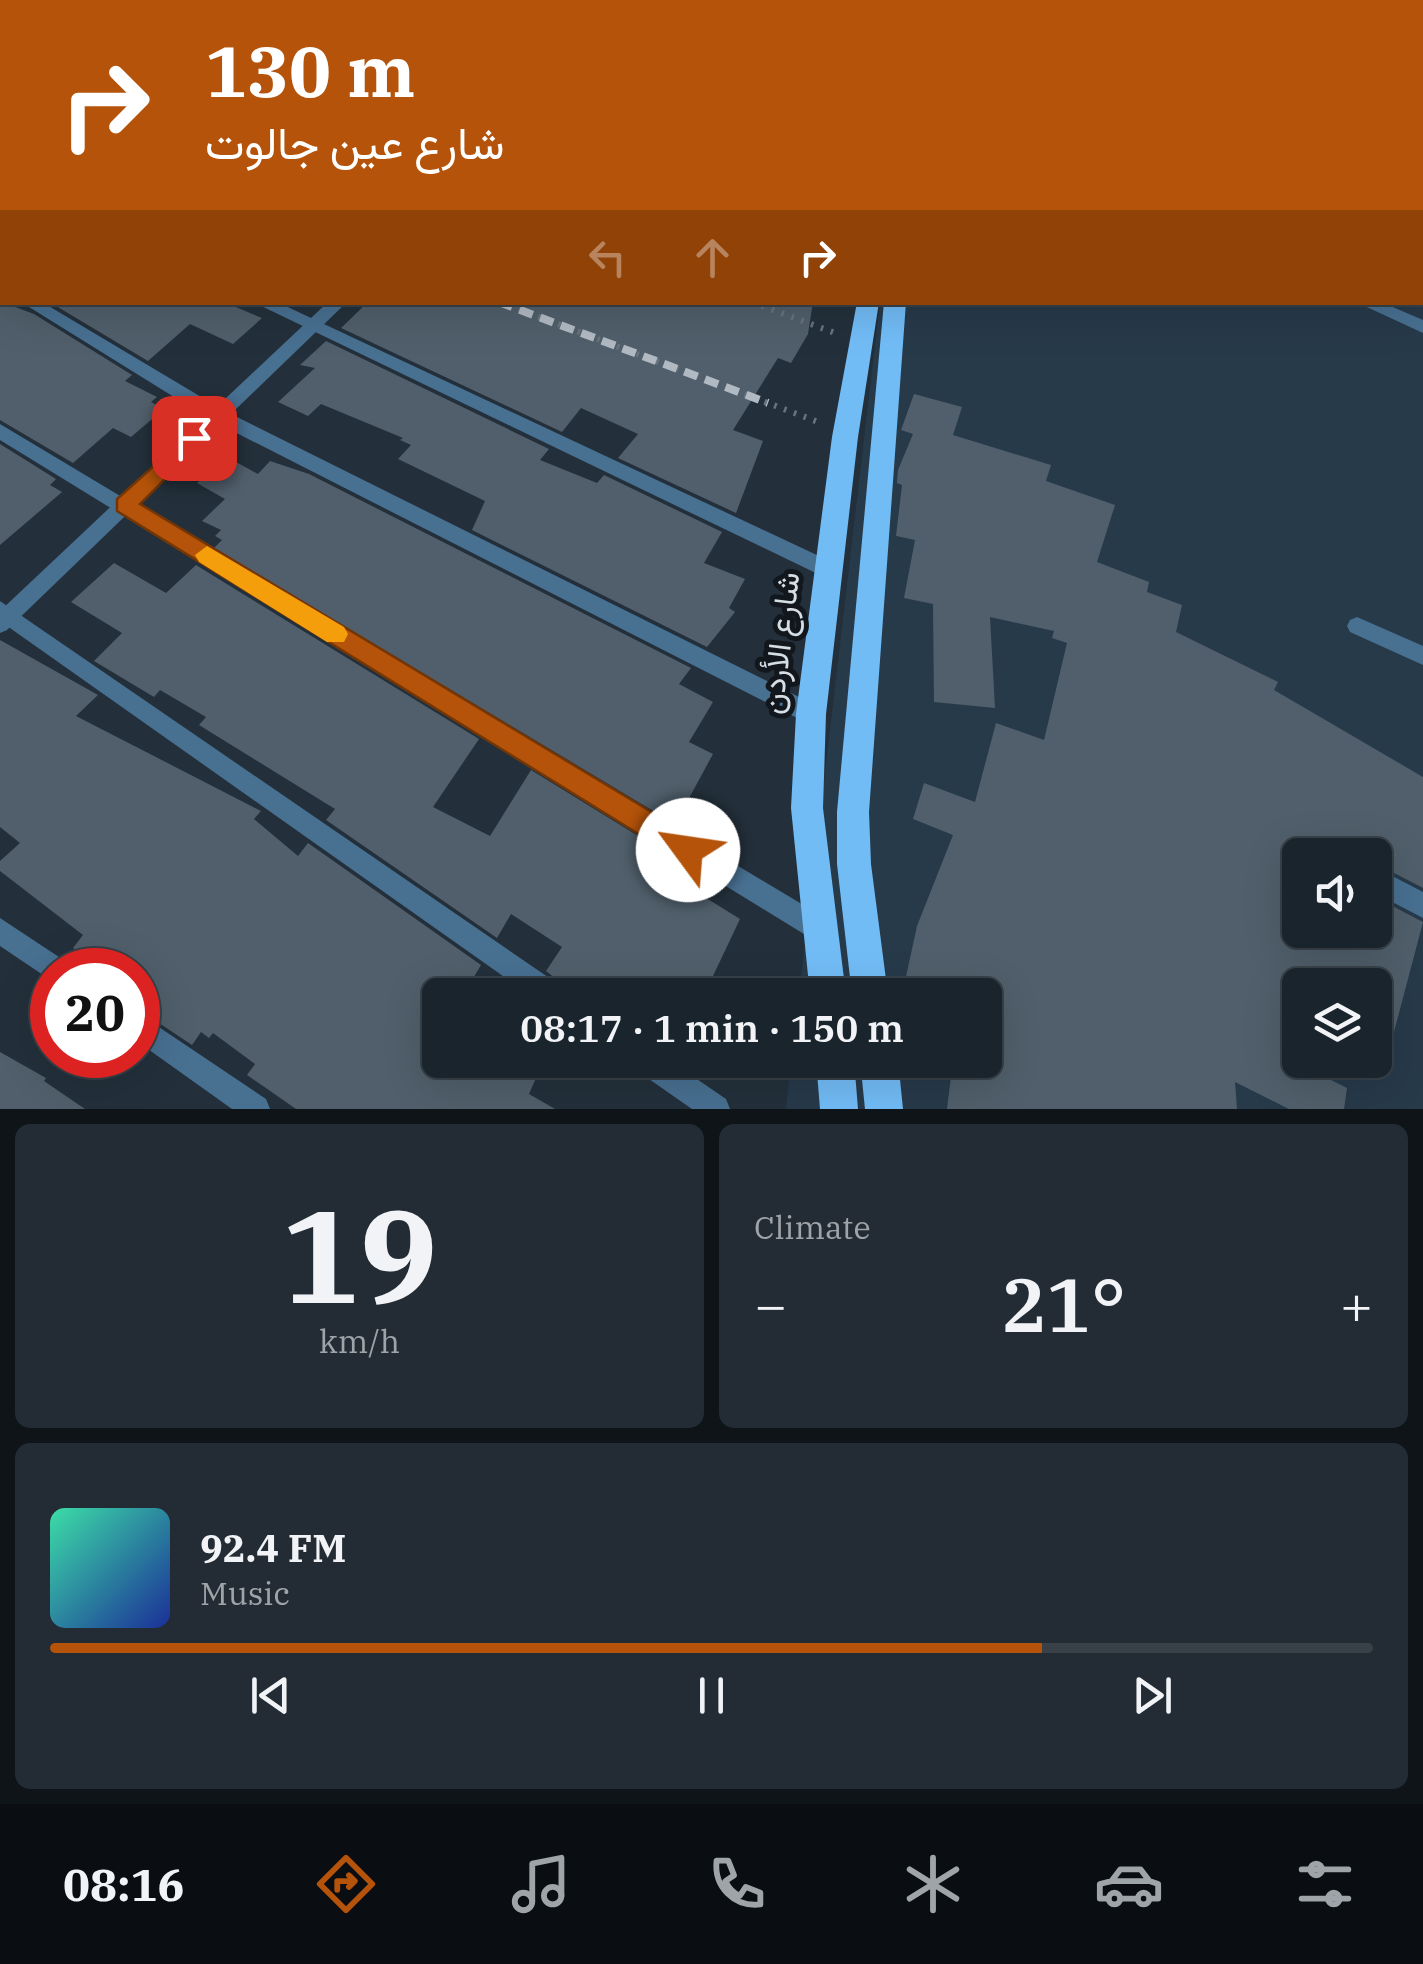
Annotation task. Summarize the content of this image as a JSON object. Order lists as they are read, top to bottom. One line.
{"streets":{"highway":["شارع الأردن"]},"page":{"turn":["130 m","شارع عين جالوت"],"limit":"20","trip":"08:17 · 1 min · 150 m","tile":[["19","km/h"],"Climate"],"heat":["−","21°","+"],"song":["92.4 FM","Music"],"tabs":"08:16"}}
